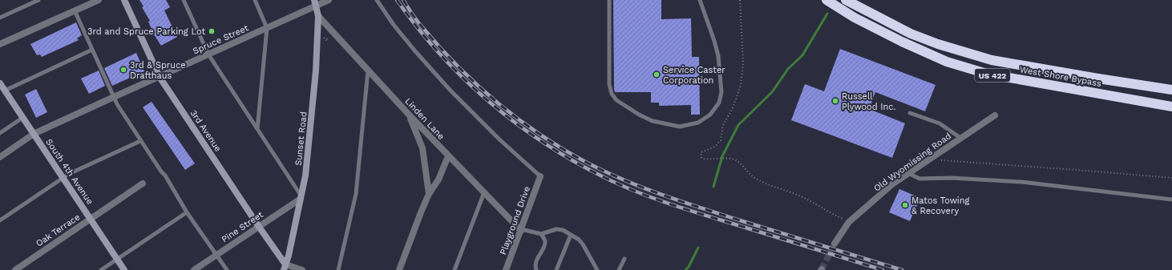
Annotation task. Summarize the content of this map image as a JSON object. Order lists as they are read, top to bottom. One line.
{"streets":{"highway":["US 422","West Shore Bypass"],"street":["Spruce Street","Linden Lane","3rd Avenue","Sunset Road","Old Wyomissing Road","South 4th Avenue","Playground Drive","Pine Street","Oak Terrace"]},"crossings":[["Spruce Street","3rd Avenue"],["Spruce Street","Sunset Road"],["Spruce Street","South 4th Avenue"],["Linden Lane","Sunset Road"],["Linden Lane","Playground Drive"],["3rd Avenue","Sunset Road"],["3rd Avenue","Pine Street"],["Sunset Road","Pine Street"],["South 4th Avenue","Oak Terrace"]],"places":["3rd and Spruce Parking Lot","3rd & Spruce Drafthaus","Service Caster Corporation","Russell Plywood Inc.","Matos Towing & Recovery"]}
